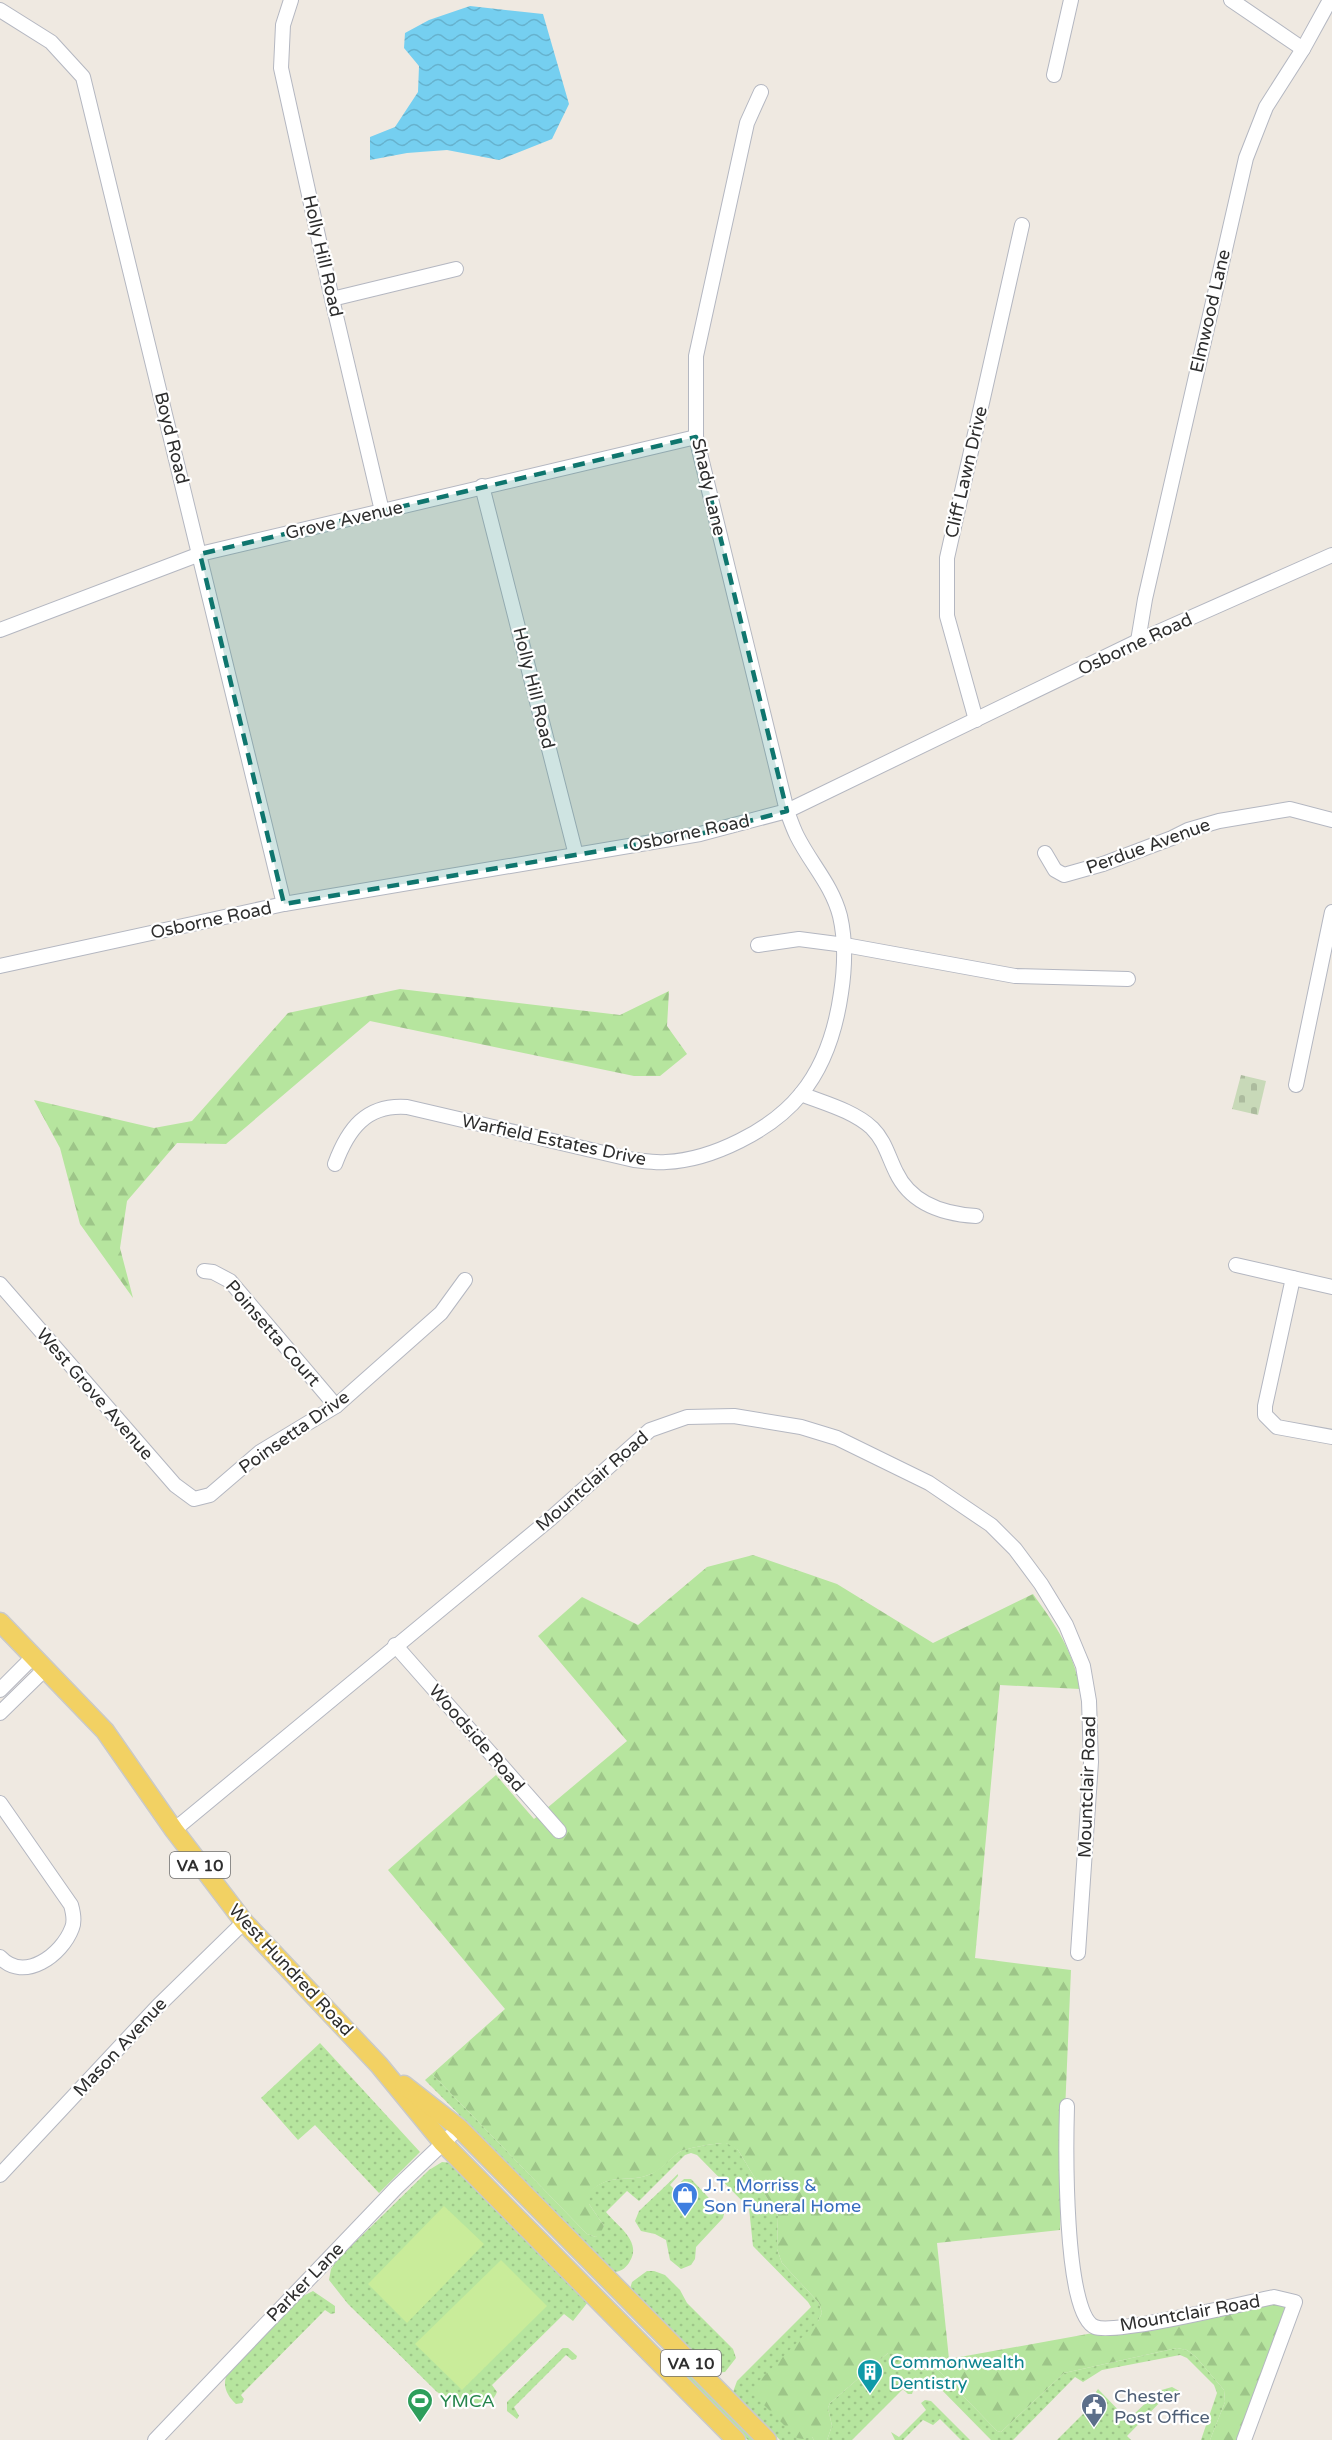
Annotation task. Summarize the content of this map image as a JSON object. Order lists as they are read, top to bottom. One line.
{"streets":{"main road":["VA 10","West Hundred Road"],"street":["Holly Hill Road","Elmwood Lane","Boyd Road","Cliff Lawn Drive","Shady Lane","Grove Avenue","Osborne Road","Perdue Avenue","Warfield Estates Drive","Poinsetta Court","West Grove Avenue","Poinsetta Drive","Mountclair Road","Woodside Road","Mason Avenue","Parker Lane"]},"crossings":[["Holly Hill Road","Grove Avenue"],["Holly Hill Road","Osborne Road"],["Elmwood Lane","Osborne Road"],["Boyd Road","Grove Avenue"],["Boyd Road","Osborne Road"],["Cliff Lawn Drive","Osborne Road"],["Shady Lane","Grove Avenue"],["Shady Lane","Osborne Road"],["Shady Lane","Warfield Estates Drive"],["Osborne Road","Warfield Estates Drive"],["Poinsetta Court","Poinsetta Drive"],["West Grove Avenue","Poinsetta Drive"],["Mountclair Road","Woodside Road"],["Mountclair Road","West Hundred Road"],["West Hundred Road","Mason Avenue"],["West Hundred Road","Parker Lane"]],"places":{"shop":["J.T. Morriss & Son Funeral Home"],"building":["Commonwealth Dentistry"],"sports":["YMCA"],"public building":["Chester Post Office"]}}
